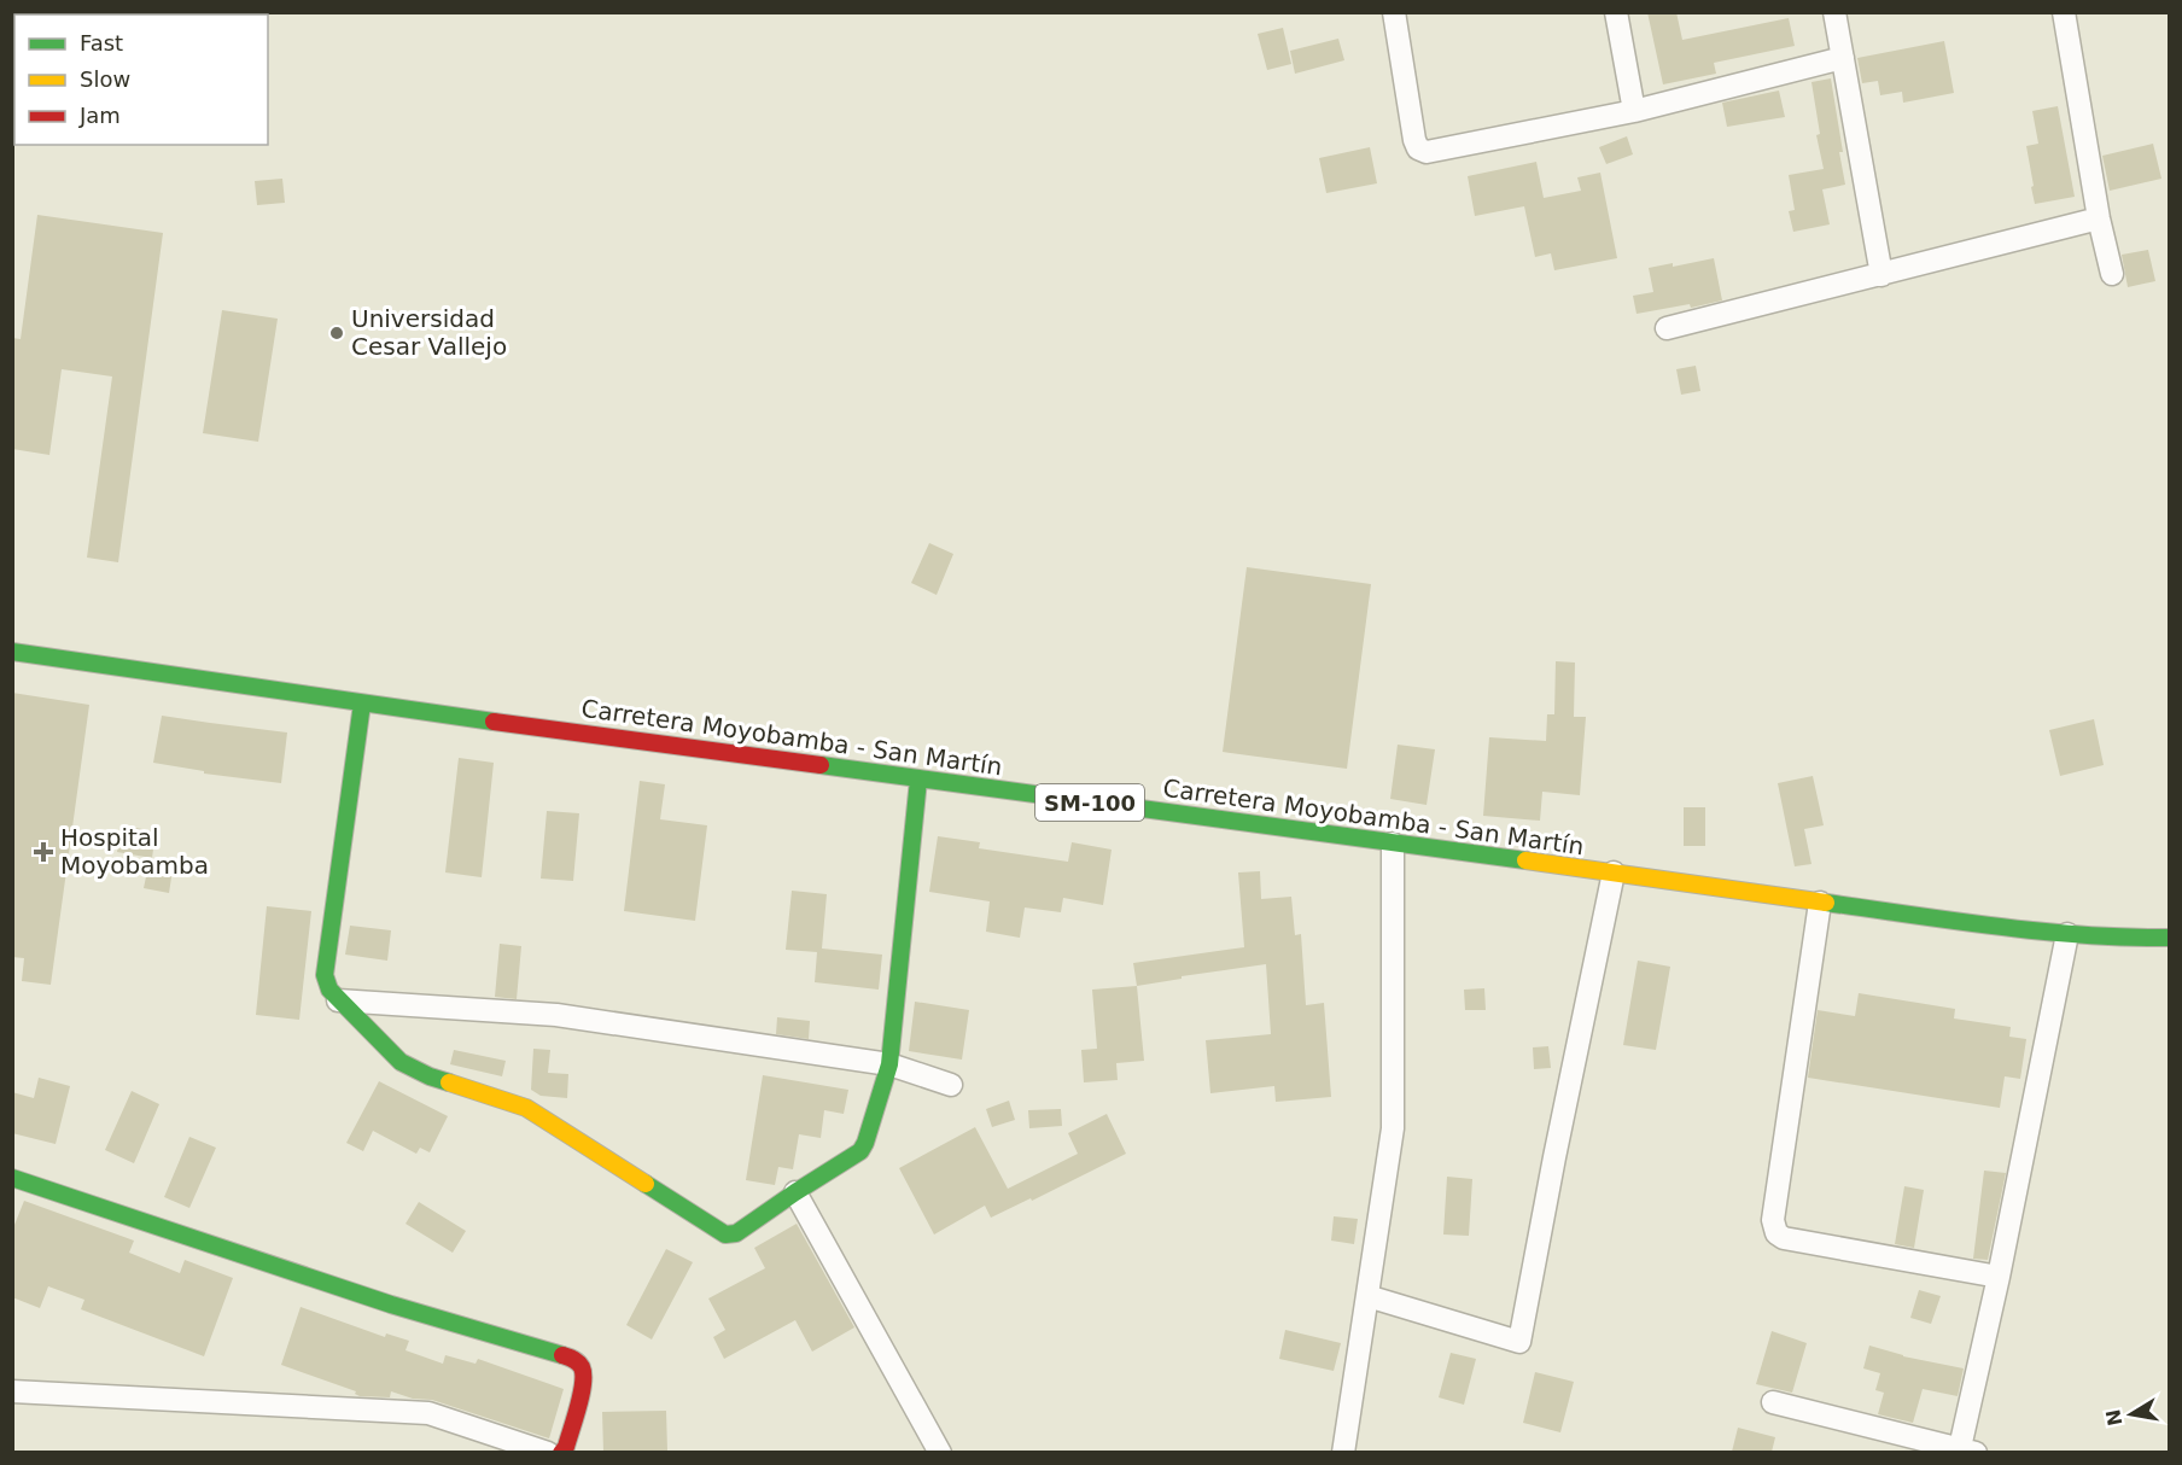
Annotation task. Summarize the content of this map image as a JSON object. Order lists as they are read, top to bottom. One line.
{"streets":{"main road":["Carretera Moyobamba - San Martín","SM-100"]},"places":{"other":["Universidad Cesar Vallejo"],"health":["Hospital Moyobamba"]},"legend":["Fast","Slow","Jam"],"north":"left"}
